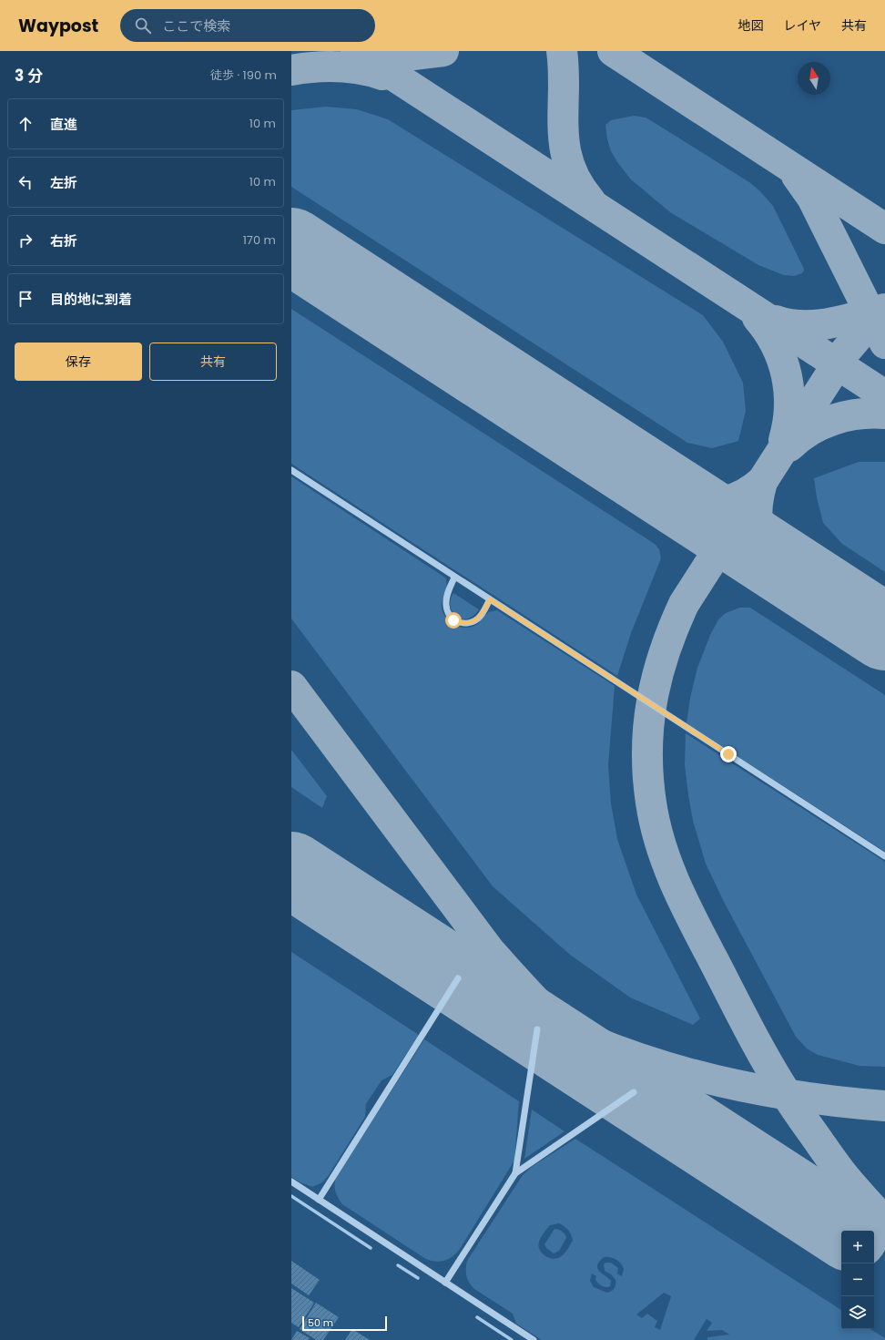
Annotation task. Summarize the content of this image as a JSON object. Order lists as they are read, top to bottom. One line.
{"scale_bar":"50 m","north":"top","page":{"header":"Waypost","search":"ここで検索","nav":["地図","レイヤ","共有"],"heading":["3 分","徒歩 · 190 m"],"list":[["直進","10 m"],["左折","10 m"],["右折","170 m"],"目的地に到着"],"buttons":["保存","共有"],"map_buttons":["+","−"],"scale":"50 m"}}
